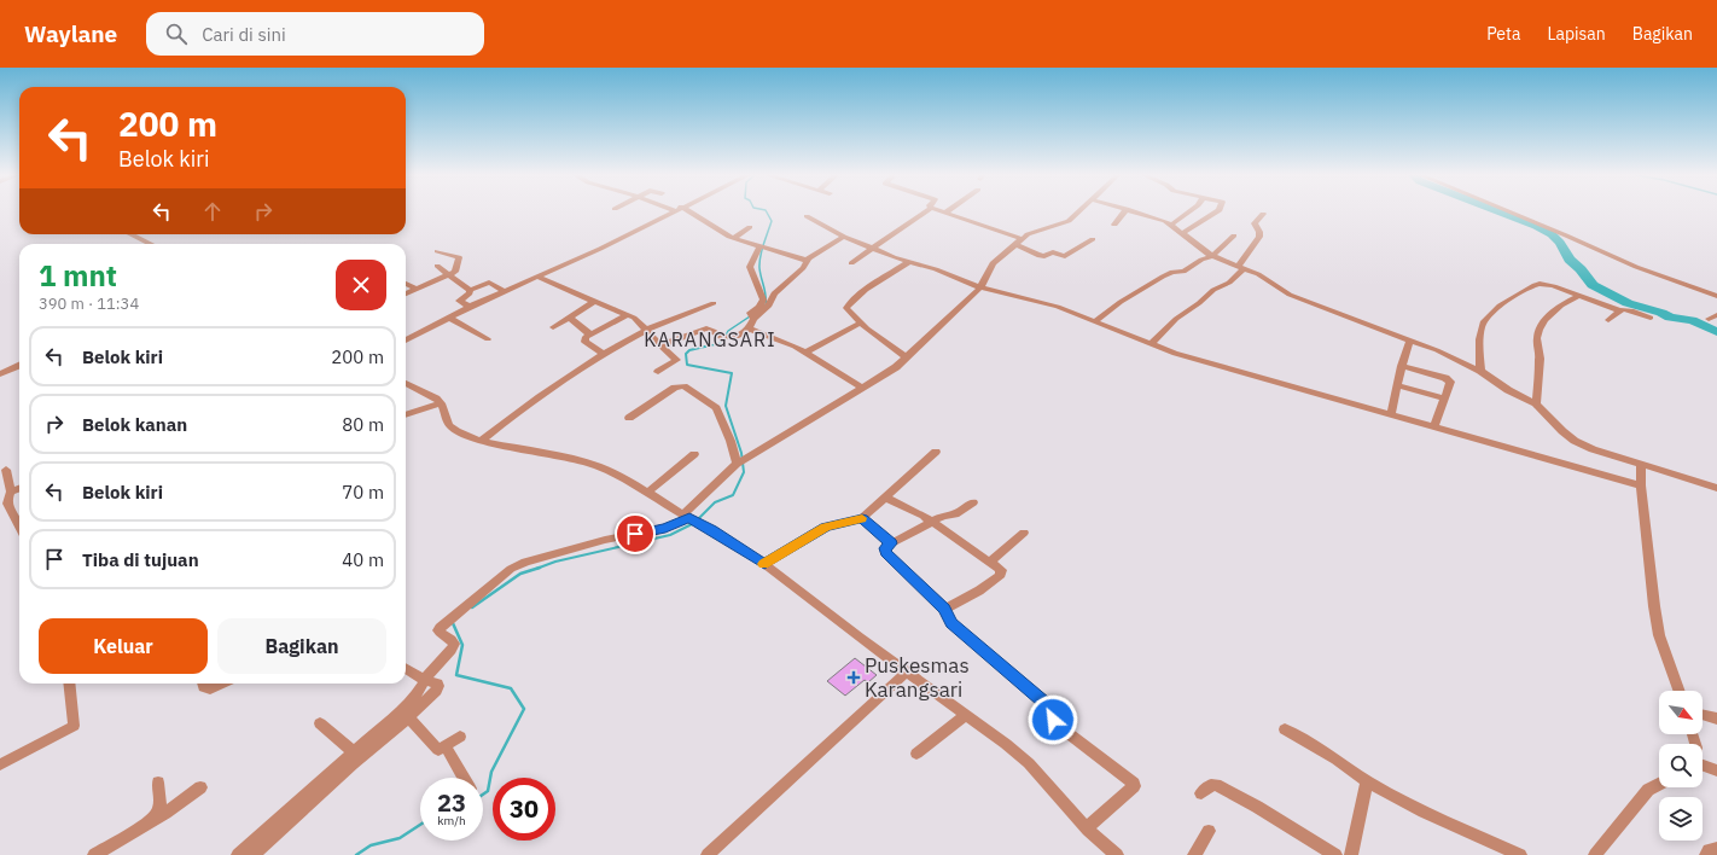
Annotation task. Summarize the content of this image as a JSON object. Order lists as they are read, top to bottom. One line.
{"districts":["KARANGSARI"],"places":{"health":["Puskesmas Karangsari"]},"north":"bottom right","page":{"header":"Waylane","search":"Cari di sini","nav":["Peta","Lapisan","Bagikan"],"turn":["200 m","Belok kiri"],"heading":["1 mnt","390 m · 11:34"],"list":[{"name":"Belok kiri","value":"200 m"},{"name":"Belok kanan","value":"80 m"},{"name":"Belok kiri","value":"70 m"},{"name":"Tiba di tujuan","value":"40 m"}],"buttons":["Keluar","Bagikan"],"speed":"23 km/h","limit":"30"}}
